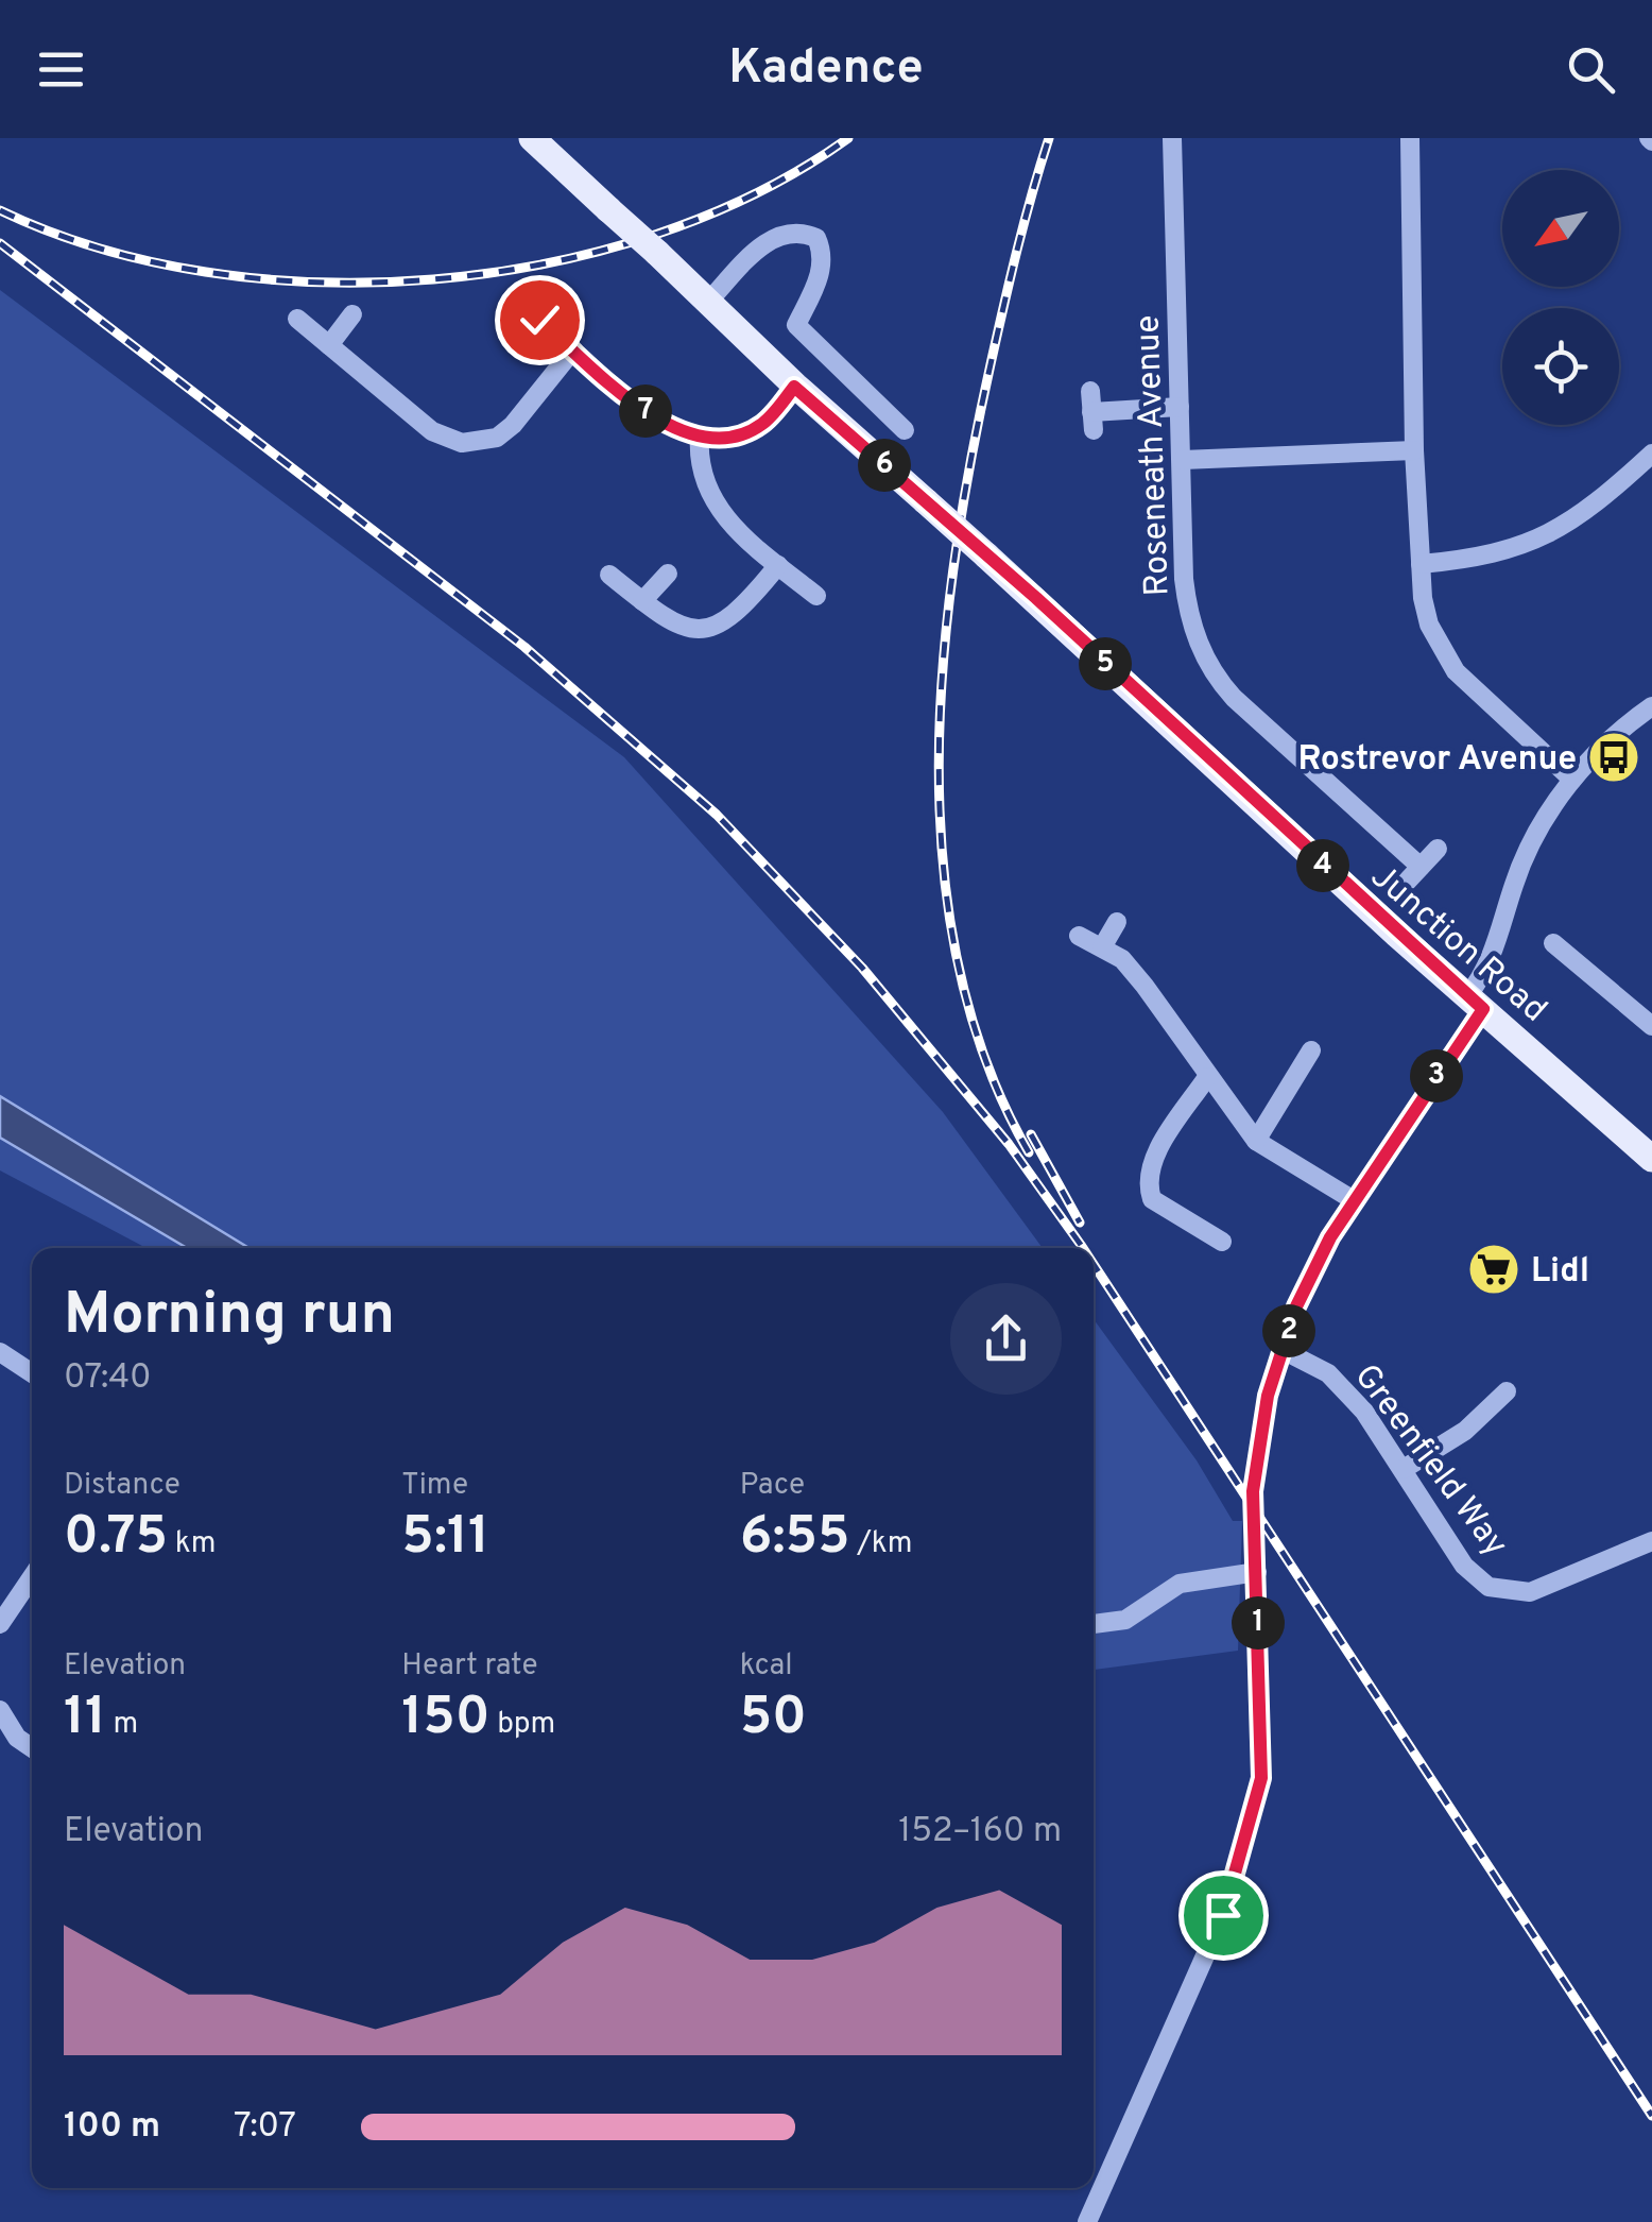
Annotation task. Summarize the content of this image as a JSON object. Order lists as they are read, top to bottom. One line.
{"streets":{"main road":["Junction Road"],"street":["Roseneath Avenue","Greenfield Way"]},"places":{"bus stop":["Rostrevor Avenue"],"supermarket":["Lidl"]},"north":"bottom left","page":{"header":"Kadence","pins":["7","6","5","4","3","2","1"],"heading":["Morning run","07:40"],"stats":[["Distance","0.75 km"],["Time","5:11"],["Pace","6:55 /km"],["Elevation","11 m"],["Heart rate","150 bpm"],["kcal","50"]],"chart":["Elevation","152–160 m"],"list":[{"name":"100 m","note":"7:07"}]}}
